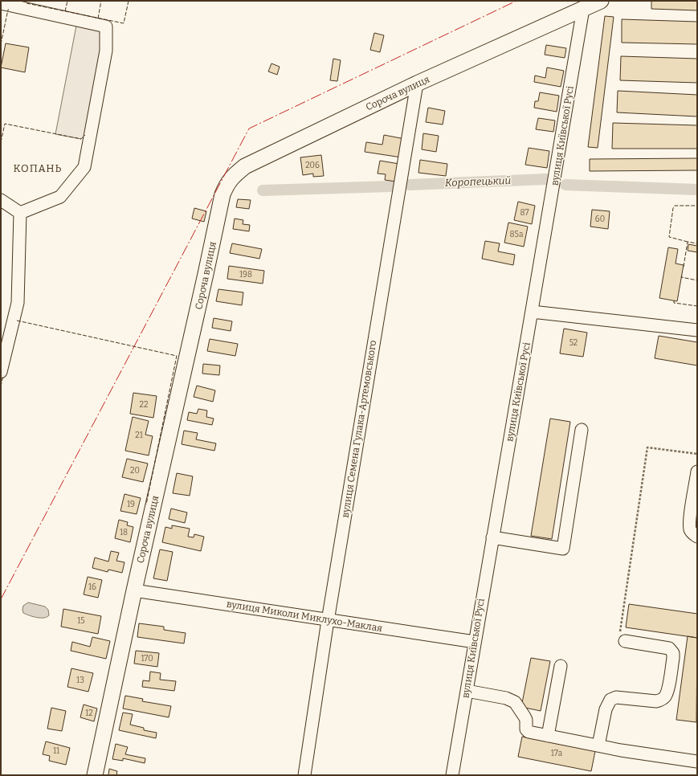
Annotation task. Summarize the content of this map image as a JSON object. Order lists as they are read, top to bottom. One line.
{"streets":{"main road":["Сороча вулиця"],"street":["вулиця Київської Русі","вулиця Семена Гулака-Артемовського","вулиця Миколи Миклухо-Маклая"]},"crossings":[["Сороча вулиця","вулиця Київської Русі"],["Сороча вулиця","вулиця Семена Гулака-Артемовського"],["Сороча вулиця","вулиця Миколи Миклухо-Маклая"],["вулиця Київської Русі","вулиця Миколи Миклухо-Маклая"],["вулиця Семена Гулака-Артемовського","вулиця Миколи Миклухо-Маклая"]],"districts":["КОПАНЬ"],"water":["Коропецький"],"house_numbers":["206","87","60","85а","198","52","22","21","20","19","18","16","15","170","13","12","11","17а"]}
